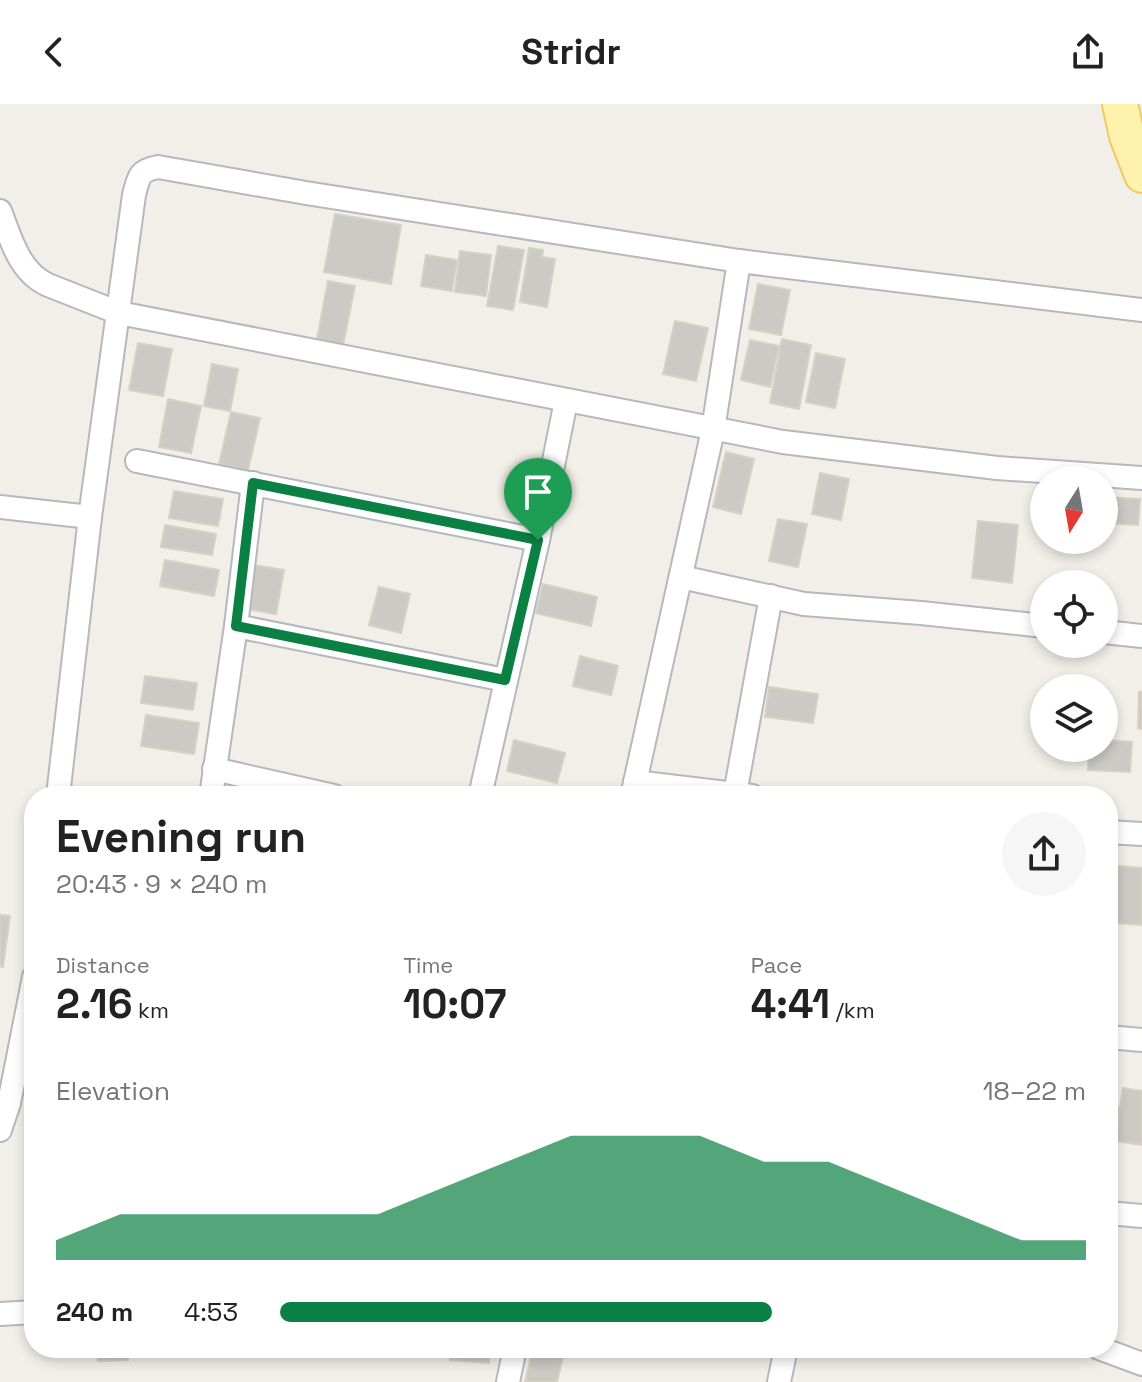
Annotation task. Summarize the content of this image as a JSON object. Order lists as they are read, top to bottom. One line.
{"north":"bottom","page":{"header":"Stridr","heading":["Evening run","20:43 · 9 × 240 m"],"stats":[["Distance","2.16 km"],["Time","10:07"],["Pace","4:41 /km"]],"chart":["Elevation","18–22 m"],"list":[{"name":"240 m","note":"4:53"}]}}
